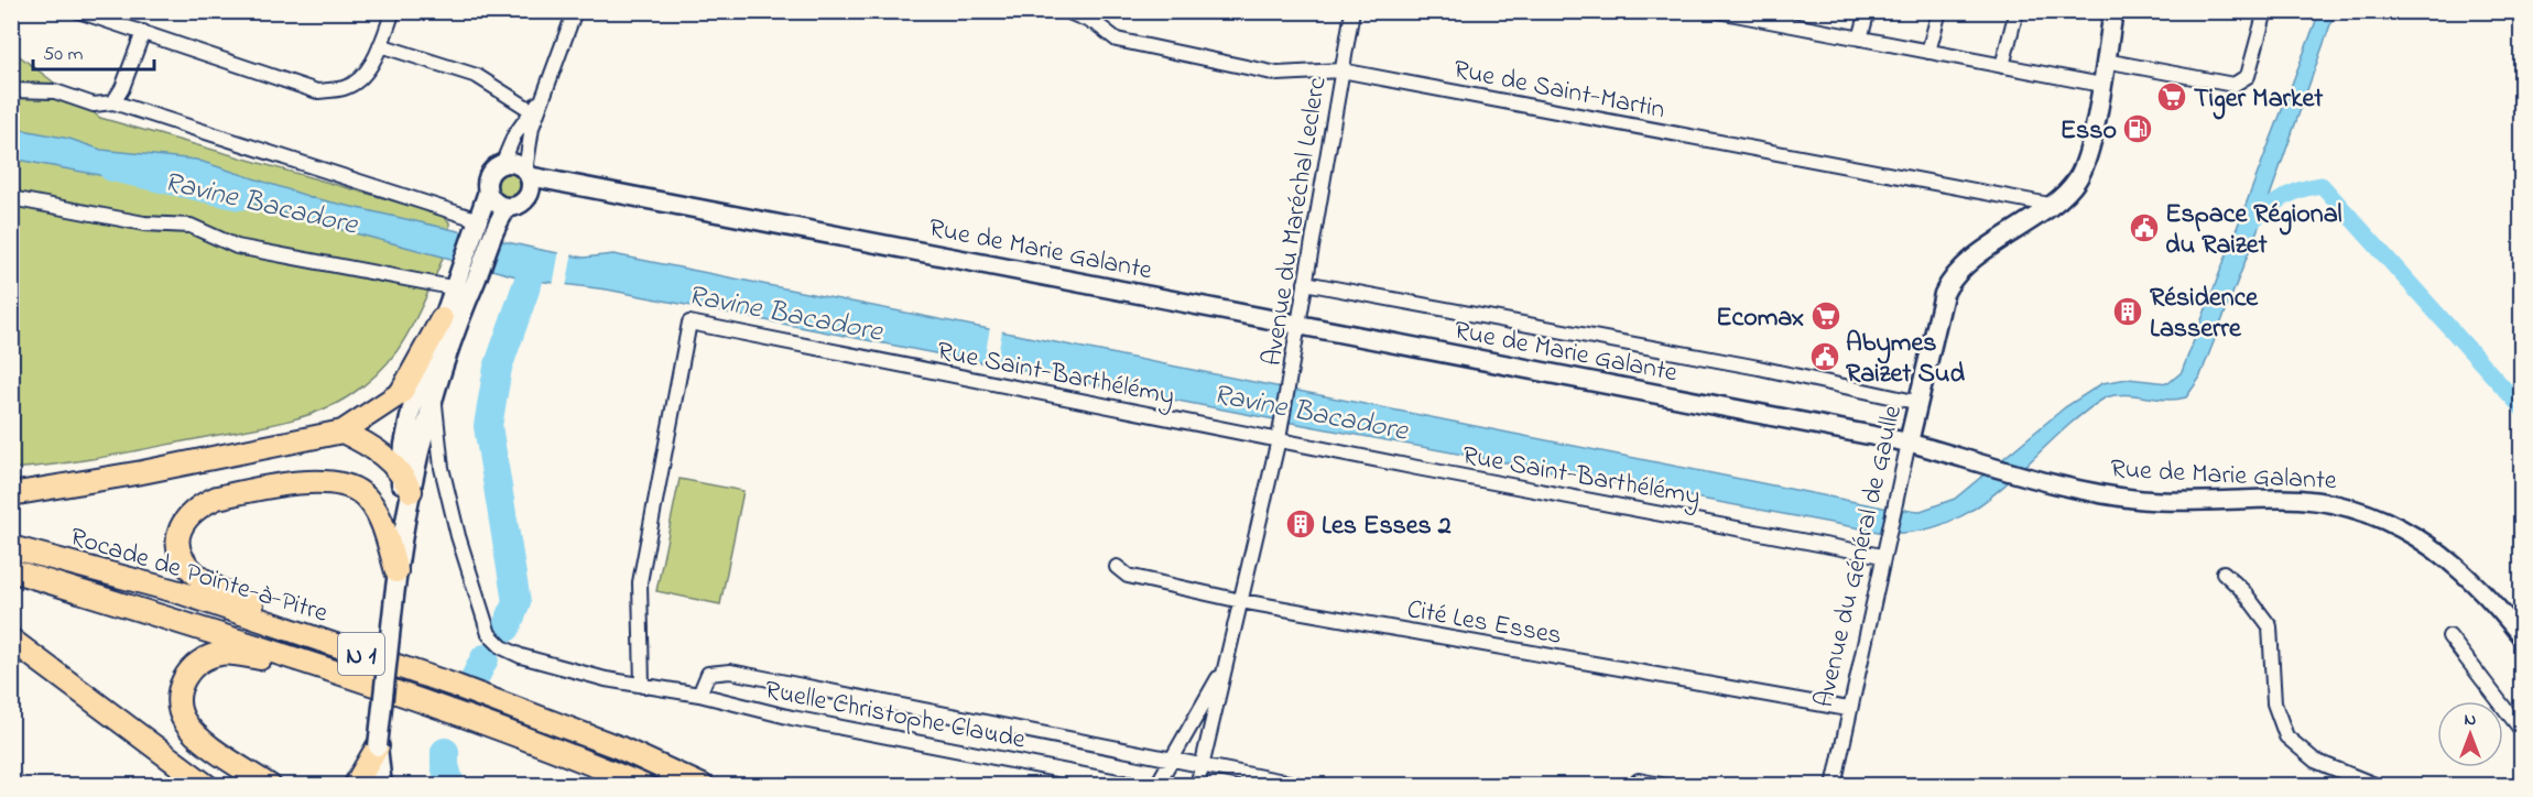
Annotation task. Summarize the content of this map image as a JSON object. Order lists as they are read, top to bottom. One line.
{"streets":{"highway":["Rocade de Pointe-à-Pitre","N 1"],"main road":["Rue de Marie Galante","Avenue du Général de Gaulle"],"street":["Rue de Saint-Martin","Avenue du Maréchal Leclerc","Rue Saint-Barthélémy","Cité Les Esses","Ruelle Christophe Claude"]},"crossings":[["Rue de Saint-Martin","Avenue du Maréchal Leclerc"],["Rue de Saint-Martin","Avenue du Général de Gaulle"],["Avenue du Maréchal Leclerc","Rue de Marie Galante"],["Avenue du Maréchal Leclerc","Rue Saint-Barthélémy"],["Avenue du Maréchal Leclerc","Cité Les Esses"],["Rue de Marie Galante","Avenue du Général de Gaulle"],["Rue Saint-Barthélémy","Avenue du Général de Gaulle"],["Rue Saint-Barthélémy","Ruelle Christophe Claude"],["Avenue du Général de Gaulle","Cité Les Esses"]],"water":["Ravine Bacadore"],"places":{"supermarket":["Tiger Market","Ecomax"],"fuel station":["Esso"],"public building":["Espace Régional du Raizet","Abymes Raizet Sud"],"building":["Résidence Lasserre","Les Esses 2"]},"scale_bar":"50 m","north":"top"}
